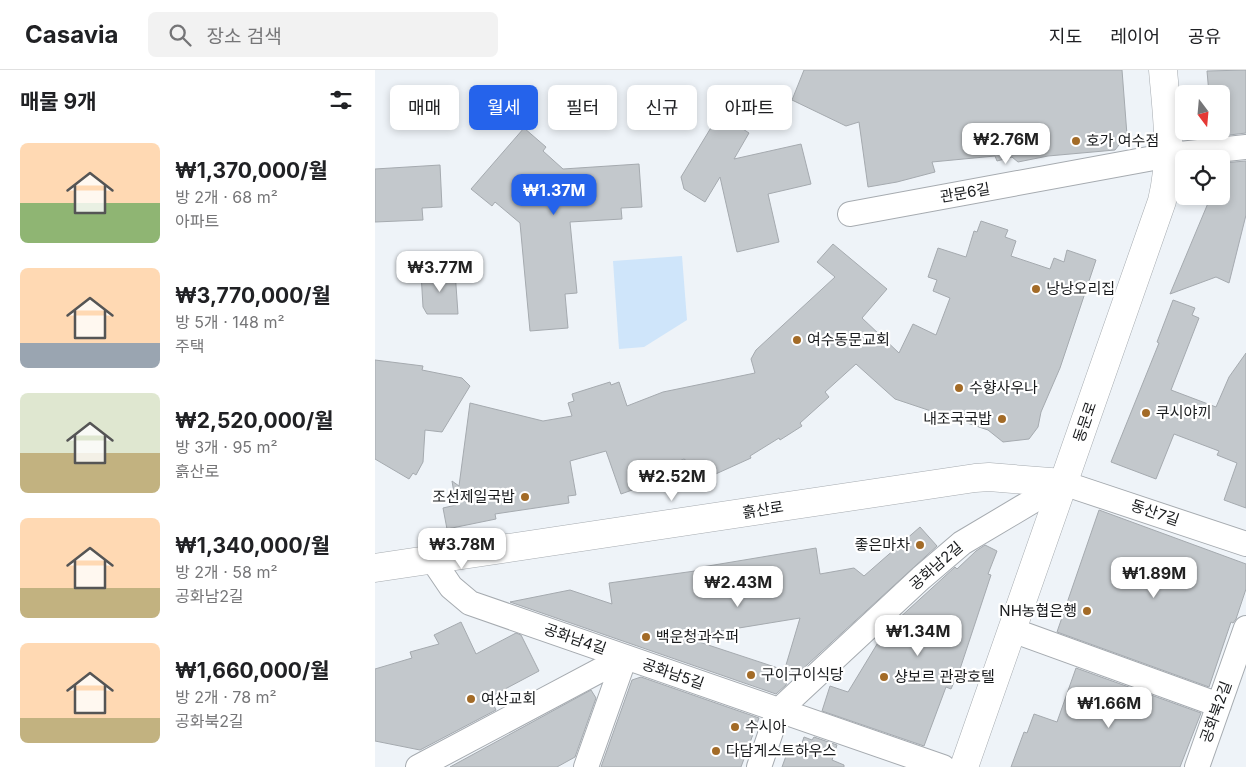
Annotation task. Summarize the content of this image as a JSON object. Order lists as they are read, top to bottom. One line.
{"streets":{"street":["관문6길","동문로","흙산로","동산7길","공화남2길","공화남4길","공화남5길","공화북2길"]},"crossings":[["관문6길","동문로"],["동문로","흙산로"],["동문로","동산7길"],["동문로","공화남2길"],["흙산로","동산7길"],["흙산로","공화남2길"],["흙산로","공화남4길"],["동산7길","공화남2길"],["공화남2길","공화남5길"],["공화남4길","공화남5길"]],"places":["호가 여수점","낭낭오리집","여수동문교회","수향사우나","쿠시야끼","내조국국밥","조선제일국밥","좋은마차","NH농협은행","백운청과수퍼","구이구이식당","샹보르 관광호텔","여산교회","수시아","다담게스트하우스"],"north":"bottom","page":{"header":"Casavia","search":"장소 검색","nav":["지도","레이어","공유"],"heading":"매물 9개","chip":["매매","월세","필터","신규","아파트"],"price":["₩2.76M","₩1.37M","₩3.77M","₩2.52M","₩3.78M","₩1.89M","₩2.43M","₩1.34M","₩1.66M"],"list":[{"name":"₩1,370,000/월","note":"방 2개 · 68 m² · 아파트"},{"name":"₩3,770,000/월","note":"방 5개 · 148 m² · 주택"},{"name":"₩2,520,000/월","note":"방 3개 · 95 m² · 흙산로"},{"name":"₩1,340,000/월","note":"방 2개 · 58 m² · 공화남2길"},{"name":"₩1,660,000/월","note":"방 2개 · 78 m² · 공화북2길"}]}}
